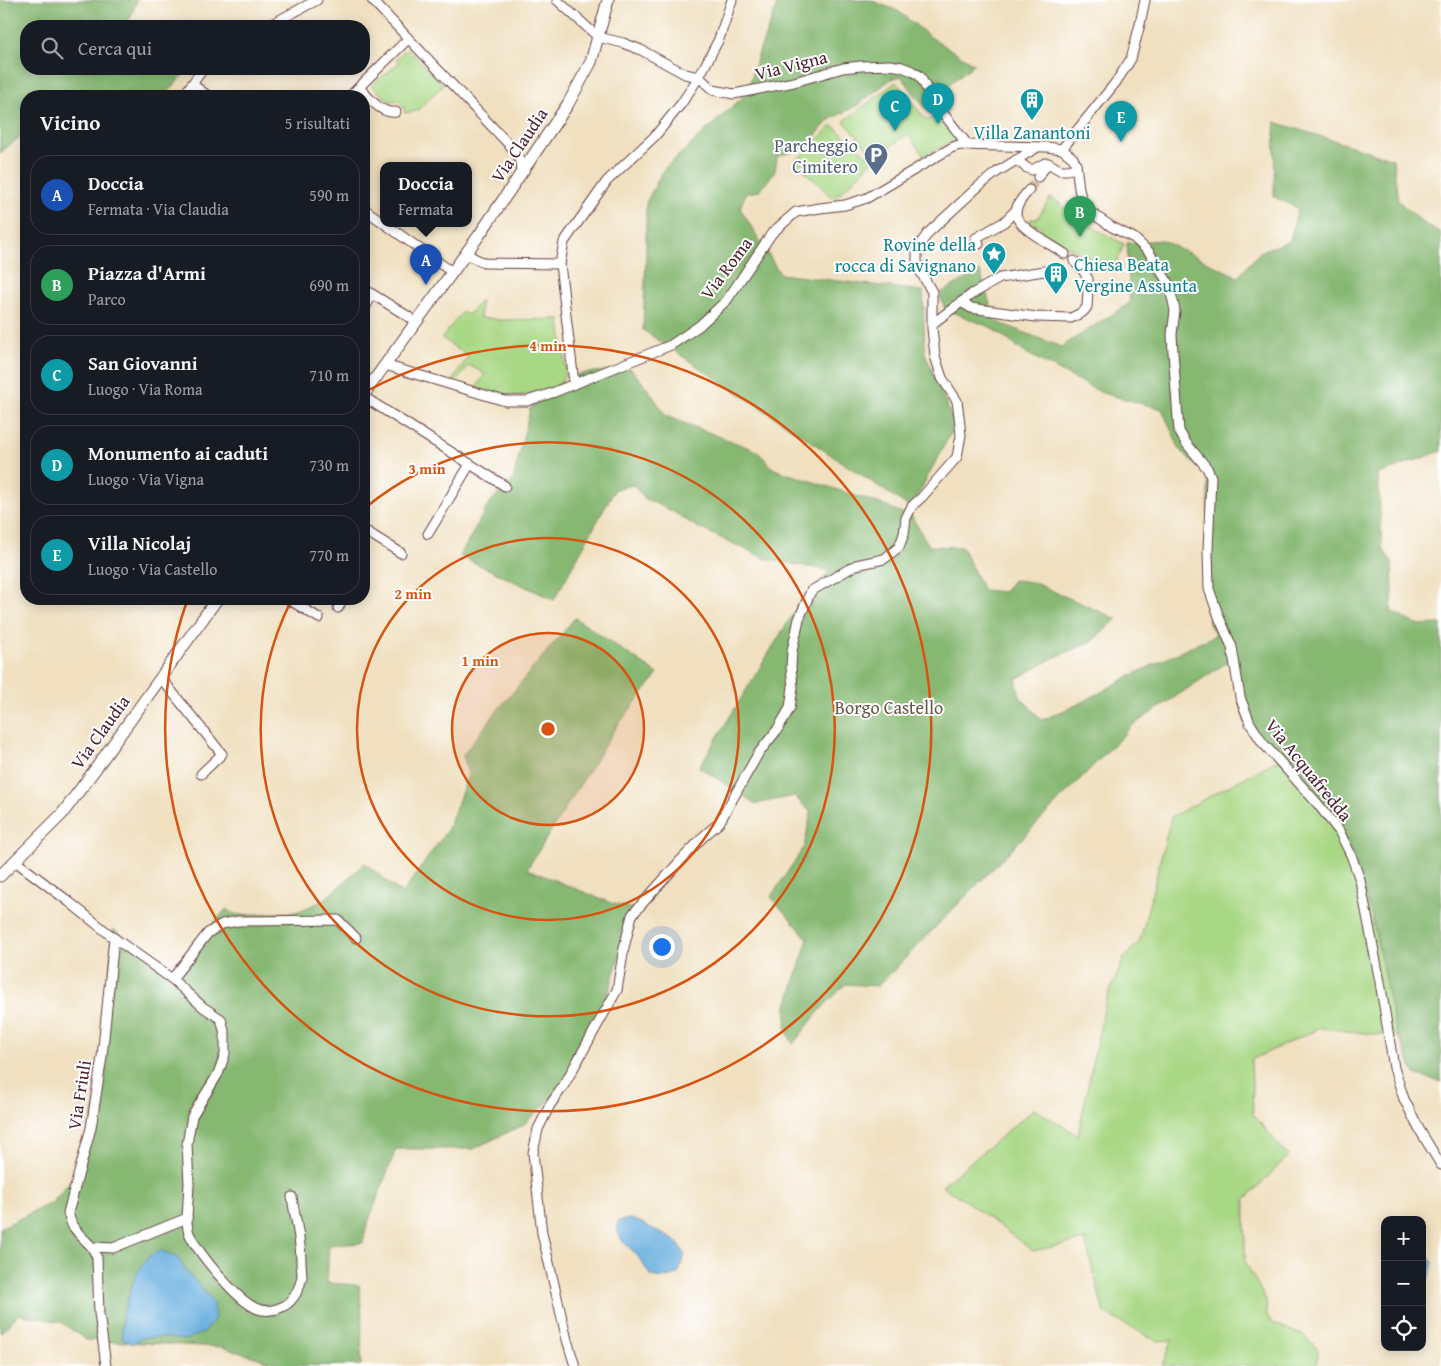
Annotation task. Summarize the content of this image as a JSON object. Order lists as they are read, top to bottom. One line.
{"streets":{"main road":["Via Claudia"],"street":["Via Vigna","Via Roma","Via Acquafredda","Via Friuli"]},"crossings":[["Via Vigna","Via Claudia"],["Via Vigna","Via Roma"],["Via Claudia","Via Roma"]],"parks":["Borgo Castello"],"places":{"building":["Villa Zanantoni","Chiesa Beata Vergine Assunta"],"parking":["Parcheggio Cimitero"],"place":["Rovine della rocca di Savignano"]},"page":{"search":"Cerca qui","pins":["D","C","E","B","A"],"heading":["Vicino","5 risultati"],"list":[{"mark":"A","name":"Doccia","note":"Fermata · Via Claudia","value":"590 m"},{"mark":"B","name":"Piazza d'Armi","note":"Parco","value":"690 m"},{"mark":"C","name":"San Giovanni","note":"Luogo · Via Roma","value":"710 m"},{"mark":"D","name":"Monumento ai caduti","note":"Luogo · Via Vigna","value":"730 m"},{"mark":"E","name":"Villa Nicolaj","note":"Luogo · Via Castello","value":"770 m"}],"popup":["Doccia","Fermata"],"map_buttons":["+","−"]},"rings":["4 min","3 min","2 min","1 min"]}
